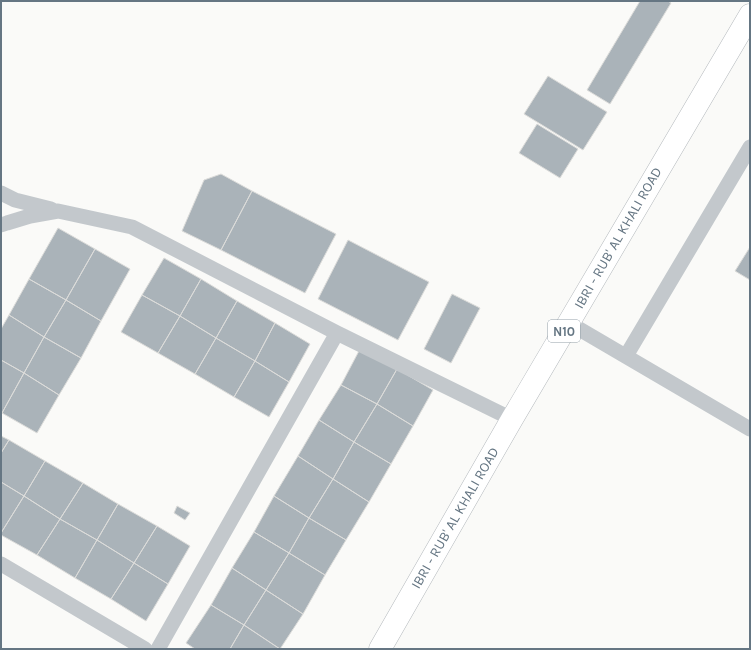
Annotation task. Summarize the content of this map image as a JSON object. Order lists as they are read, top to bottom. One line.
{"streets":{"highway":["IBRI - RUB' AL KHALI ROAD","N10"]}}
